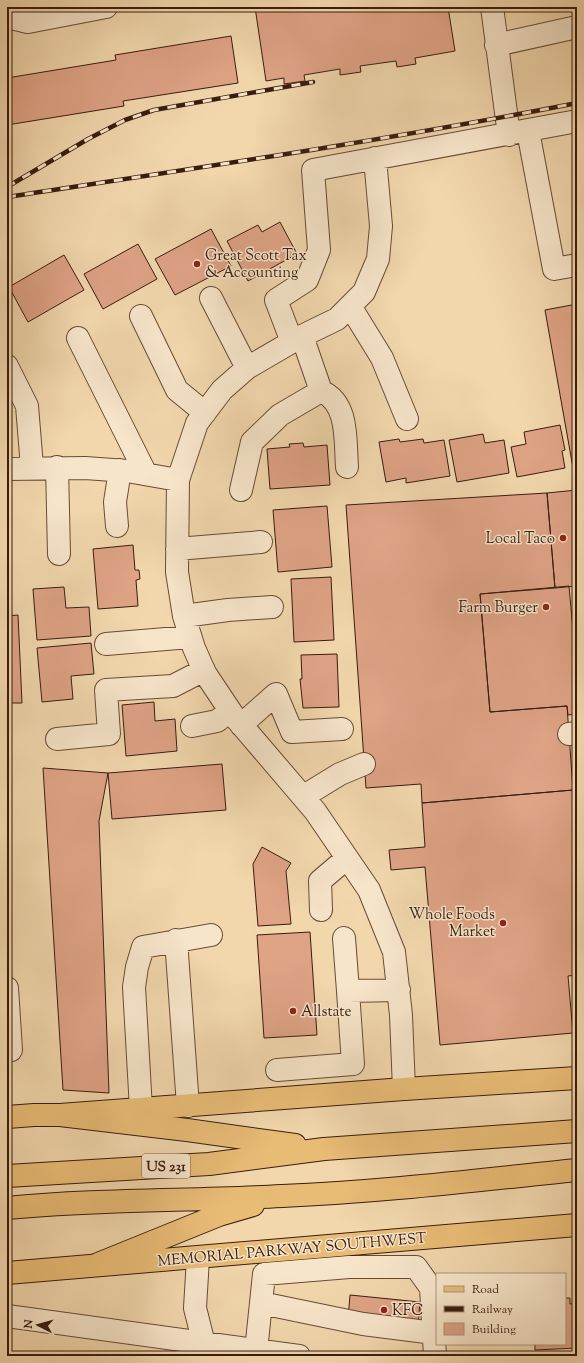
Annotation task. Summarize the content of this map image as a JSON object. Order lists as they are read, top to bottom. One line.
{"streets":{"main road":["US 231","MEMORIAL PARKWAY SOUTHWEST"]},"places":["Great Scott Tax & Accounting","Local Taco","Farm Burger","Whole Foods Market","Allstate","KFC"],"legend":["Road","Railway","Building"],"north":"left"}
